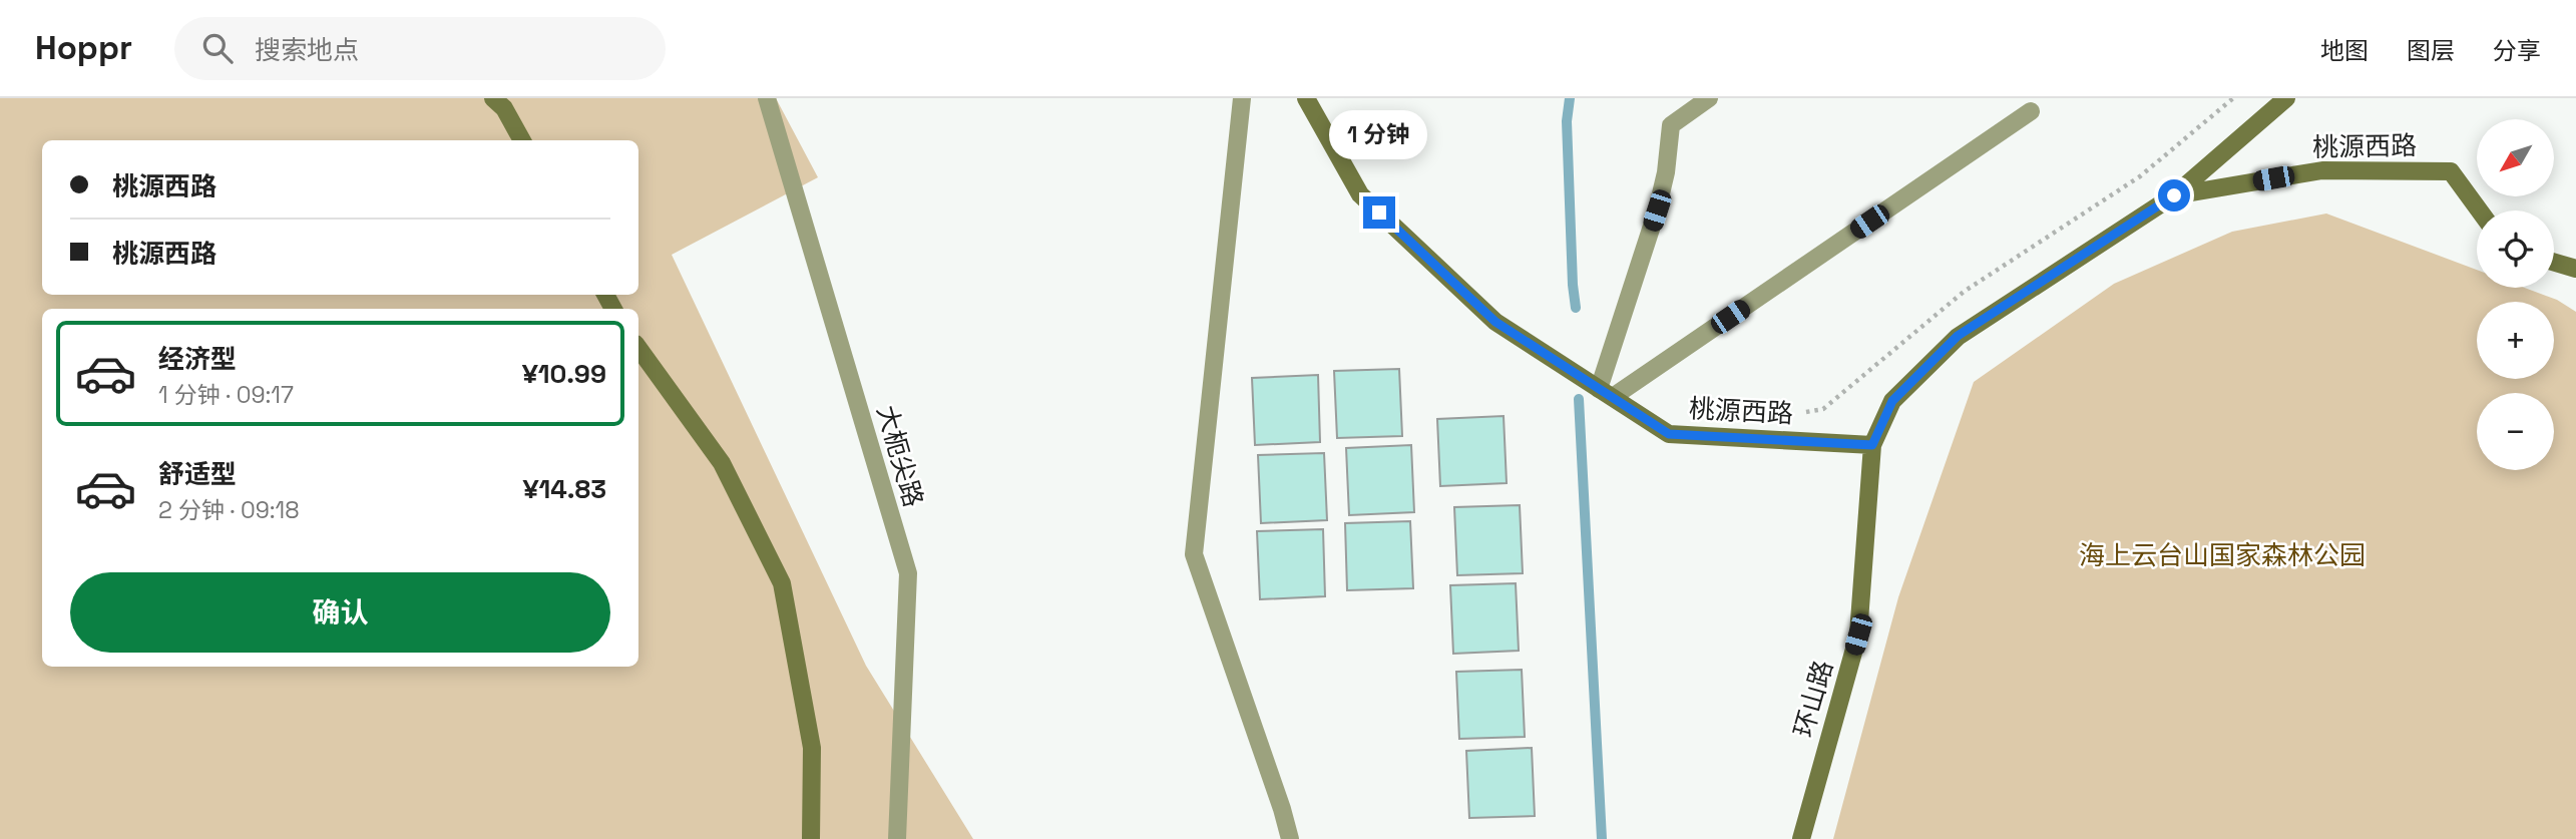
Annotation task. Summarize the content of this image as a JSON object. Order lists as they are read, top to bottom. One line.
{"streets":{"street":["桃源西路","大枙尖路","环山路"]},"crossings":[["桃源西路","环山路"]],"parks":["海上云台山国家森林公园"],"north":"bottom left","page":{"header":"Hoppr","search":"搜索地点","nav":["地图","图层","分享"],"bubble":"1 分钟","map_buttons":["+","−"],"banner":["桃源西路","桃源西路"],"list":[{"name":"经济型","note":"1 分钟 · 09:17","value":"¥10.99"},{"name":"舒适型","note":"2 分钟 · 09:18","value":"¥14.83"}],"buttons":"确认"}}
